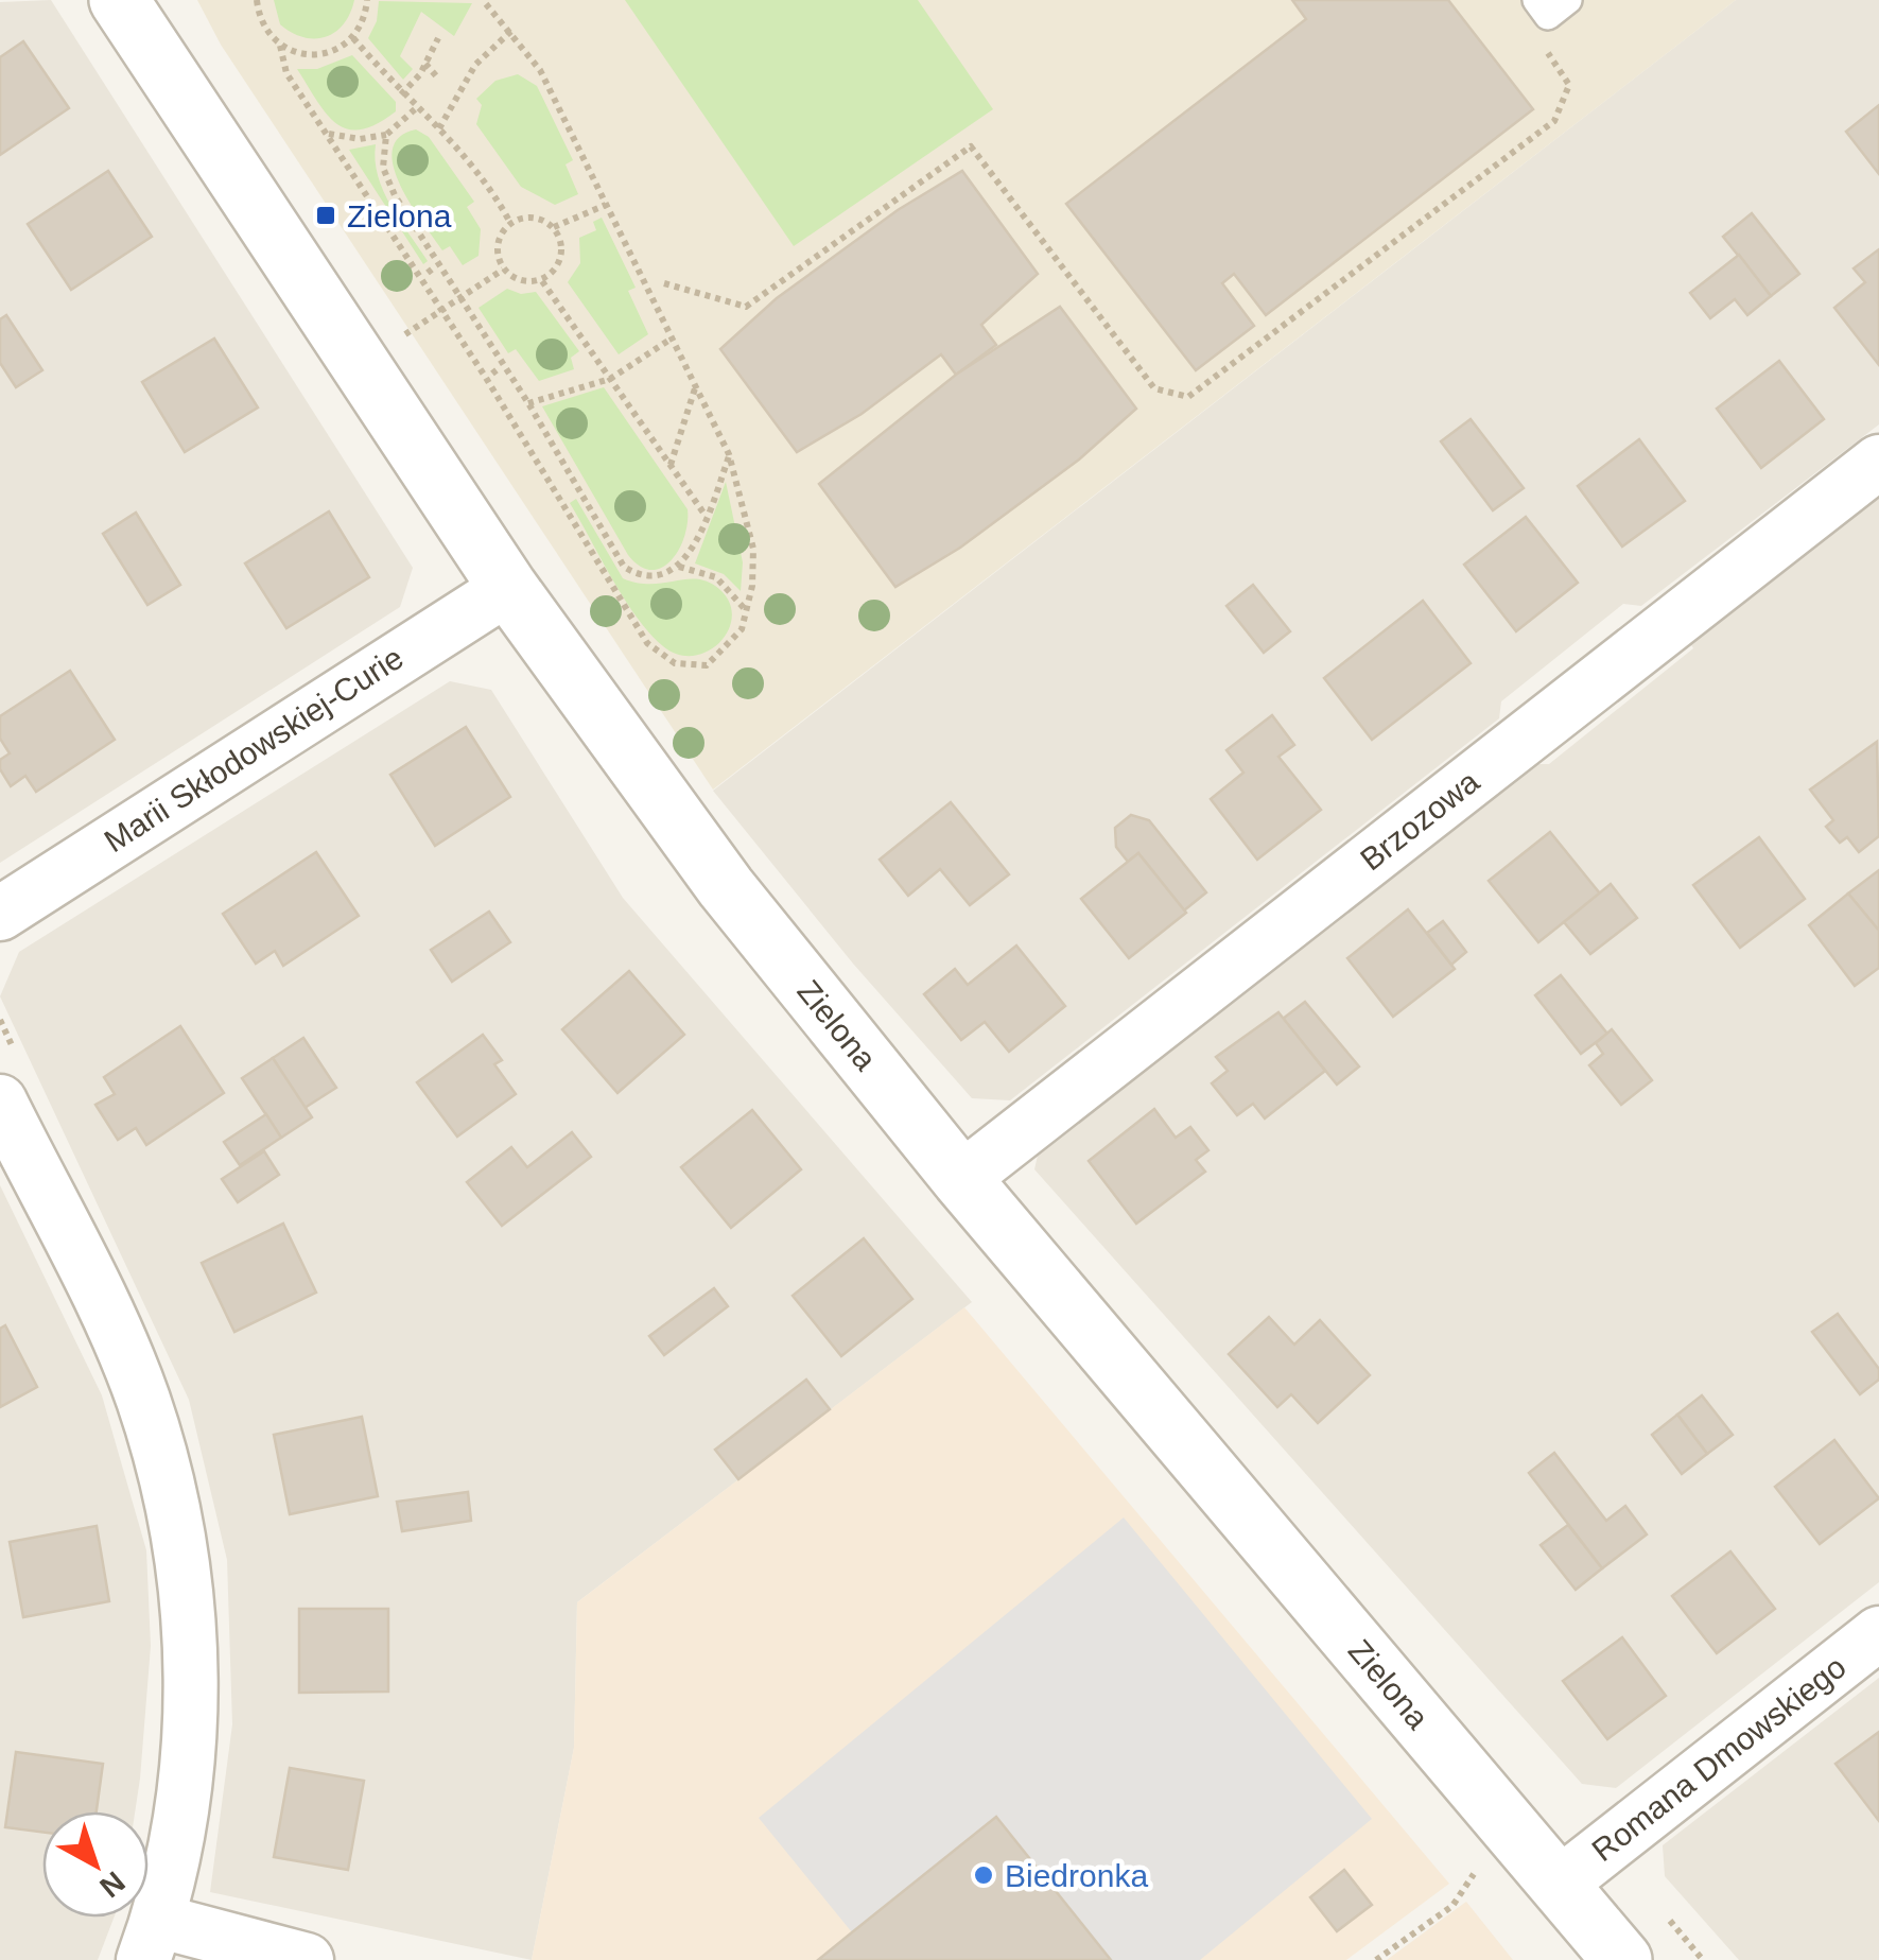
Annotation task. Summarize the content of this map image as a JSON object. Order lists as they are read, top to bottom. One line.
{"streets":{"street":["Marii Skłodowskiej-Curie","Brzozowa","Zielona","Romana Dmowskiego"]},"crossings":[["Marii Skłodowskiej-Curie","Zielona"],["Brzozowa","Zielona"],["Zielona","Romana Dmowskiego"]],"places":{"transit":["Zielona"],"other":["Biedronka"]},"north":"bottom right"}
